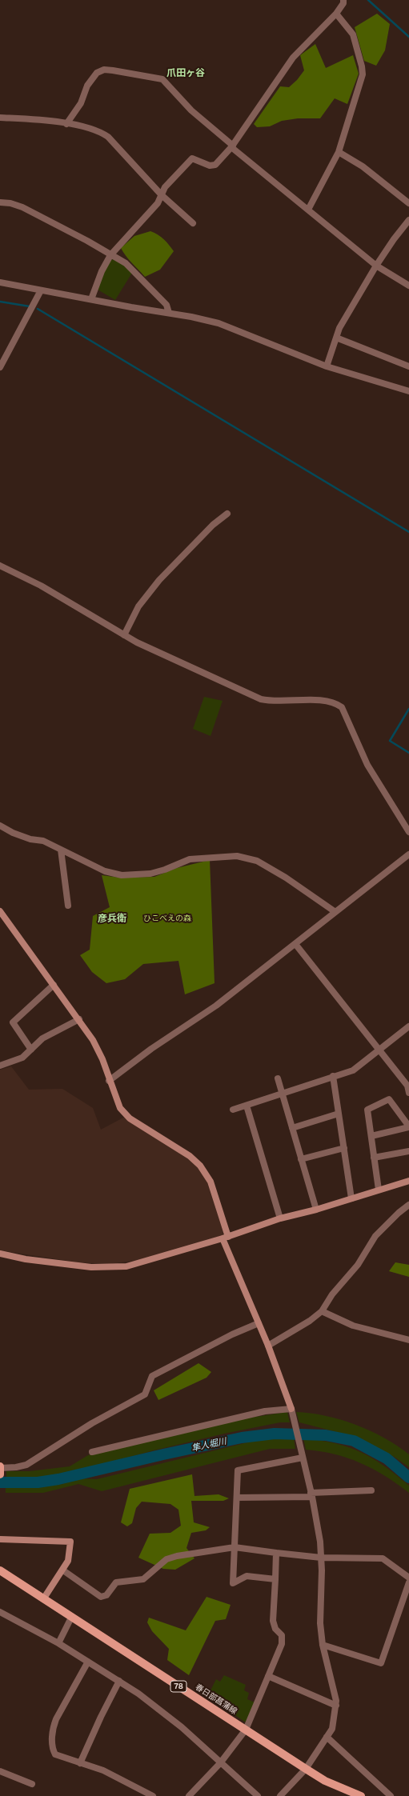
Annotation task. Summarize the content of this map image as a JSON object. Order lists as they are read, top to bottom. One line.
{"streets":{"main road":["78","春日部菖蒲線"]},"districts":["爪田ヶ谷","彦兵衛"],"water":["隼人堀川"],"parks":["ひこべえの森"]}
